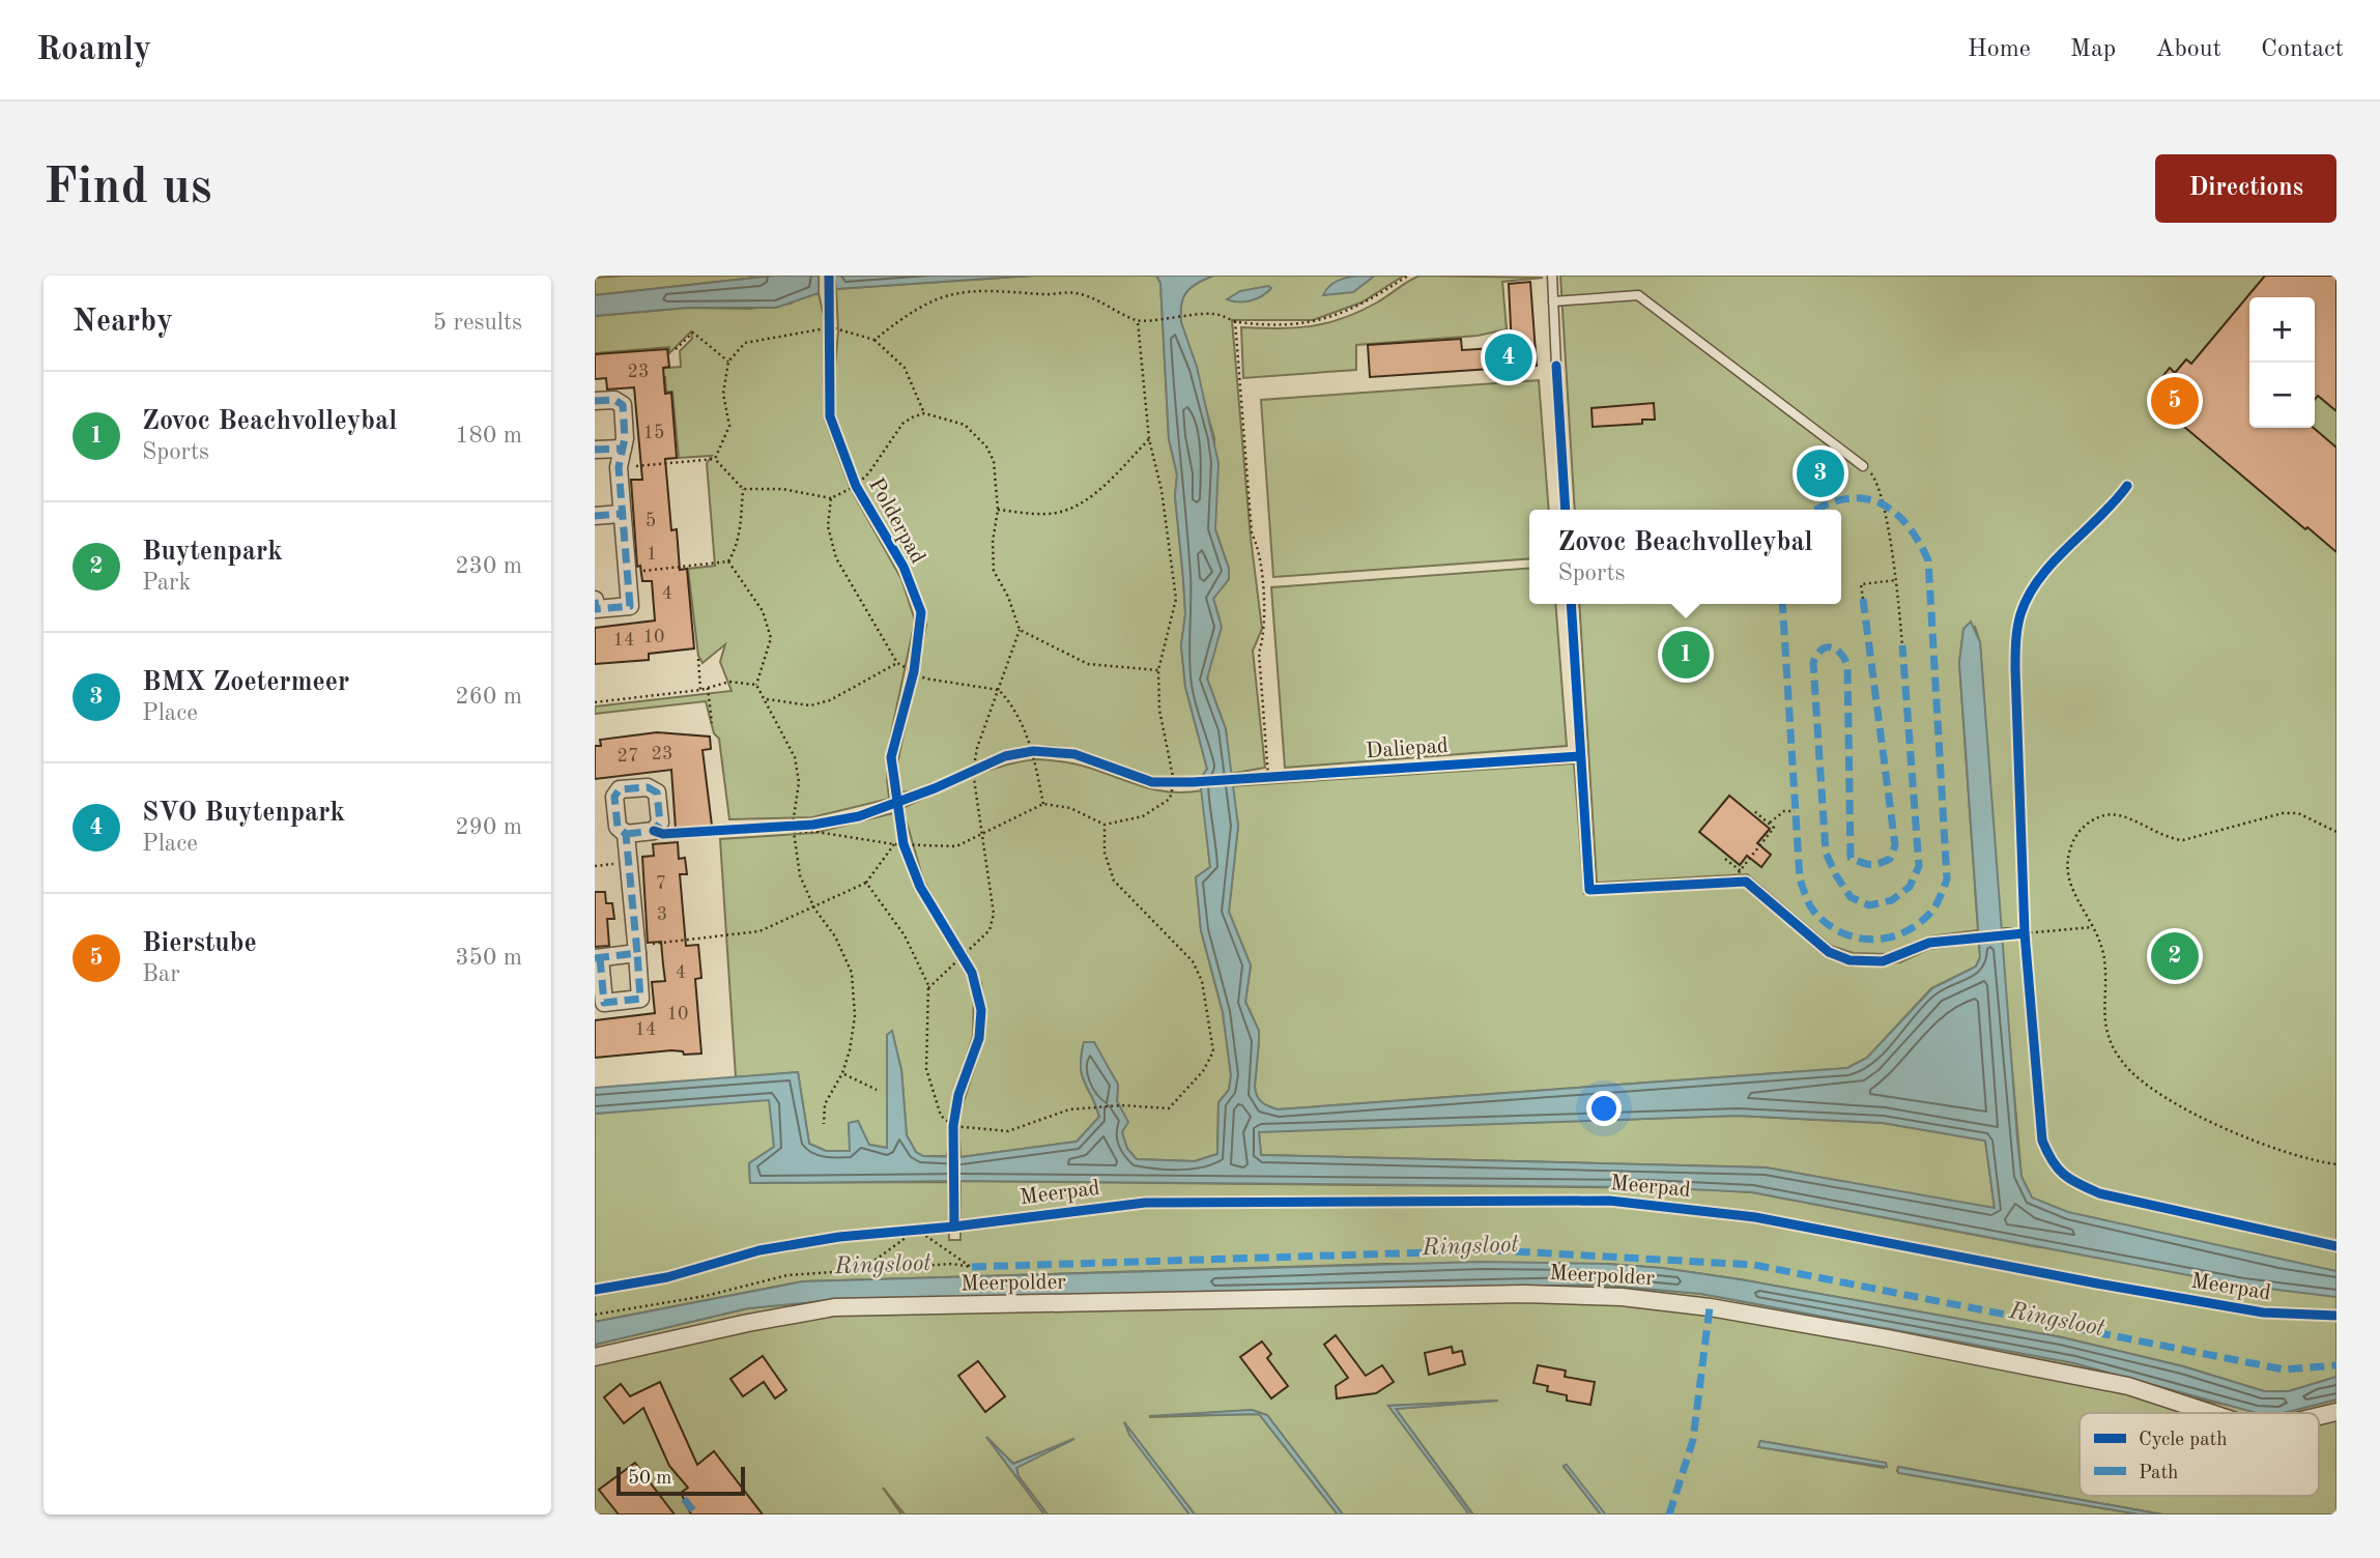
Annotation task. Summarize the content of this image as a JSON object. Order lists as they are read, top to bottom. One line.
{"streets":{"street":["Meerpolder"],"cycle path":["Polderpad","Daliepad","Meerpad"]},"water":["Ringsloot"],"house_numbers":["23","15","5","1","4","10","14","23","27","7","3","4","10","14"],"legend":["Cycle path","Path"],"scale_bar":"50 m","page":{"header":"Roamly","nav":["Home","Map","About","Contact"],"buttons":"Directions","title":"Find us","heading":["Nearby","5 results"],"map_buttons":["+","−"],"pins":["4","5","3","1","2"],"list":[{"mark":"1","name":"Zovoc Beachvolleybal","note":"Sports","value":"180 m"},{"mark":"2","name":"Buytenpark","note":"Park","value":"230 m"},{"mark":"3","name":"BMX Zoetermeer","note":"Place","value":"260 m"},{"mark":"4","name":"SVO Buytenpark","note":"Place","value":"290 m"},{"mark":"5","name":"Bierstube","note":"Bar","value":"350 m"}],"popup":["Zovoc Beachvolleybal","Sports"],"scale":"50 m"}}
